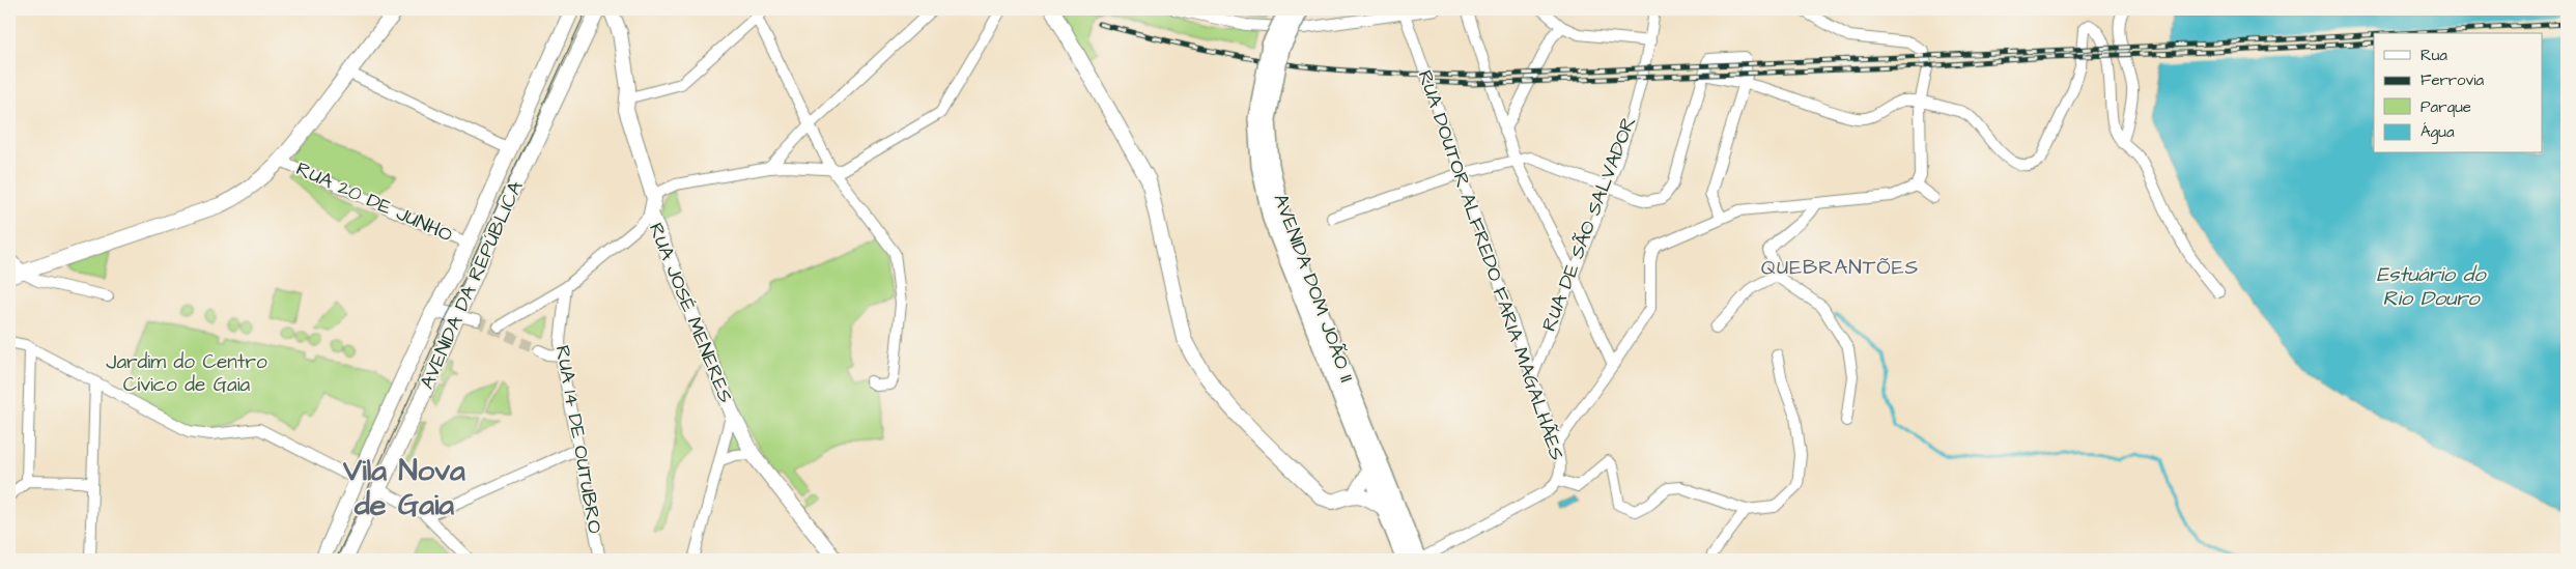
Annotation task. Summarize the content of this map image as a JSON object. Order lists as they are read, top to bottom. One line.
{"streets":{"main road":["AVENIDA DOM JOÃO II"],"street":["RUA 20 DE JUNHO","RUA DE SÃO SALVADOR","RUA DOUTOR ALFREDO FARIA MAGALHÃES","AVENIDA DA REPÚBLICA","RUA JOSÉ MENERES","RUA 14 DE OUTUBRO"]},"crossings":[["RUA 20 DE JUNHO","AVENIDA DA REPÚBLICA"],["RUA DE SÃO SALVADOR","RUA DOUTOR ALFREDO FARIA MAGALHÃES"],["RUA DOUTOR ALFREDO FARIA MAGALHÃES","AVENIDA DOM JOÃO II"]],"districts":["QUEBRANTÕES","Vila Nova de Gaia"],"water":["Estuário do Rio Douro"],"parks":["Jardim do Centro Cívico de Gaia"],"legend":["Rua","Ferrovia","Parque","Água"]}
